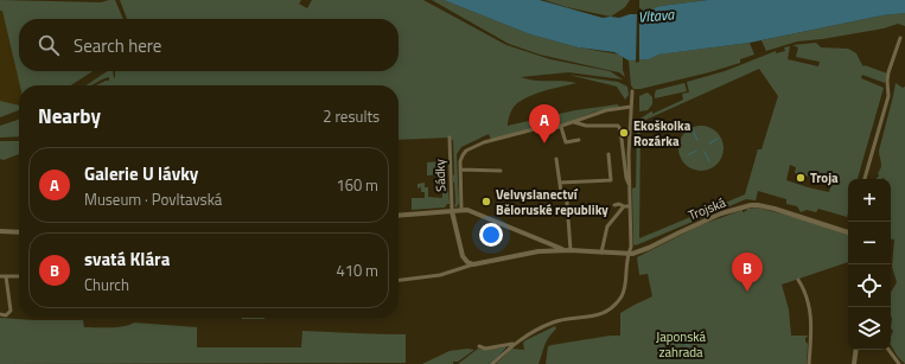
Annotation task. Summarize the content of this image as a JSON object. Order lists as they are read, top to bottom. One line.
{"streets":{"street":["Sádky","Trojská"]},"crossings":[["Sádky","Trojská"]],"water":["Vltava"],"parks":["Japonská zahrada"],"places":["Ekoškolka Rozárka","Troja","Velvyslanectví Běloruské republiky"],"page":{"search":"Search here","heading":["Nearby","2 results"],"pins":["A","B"],"list":[{"mark":"A","name":"Galerie U lávky","note":"Museum · Povltavská","value":"160 m"},{"mark":"B","name":"svatá Klára","note":"Church","value":"410 m"}],"map_buttons":["+","−"]}}
